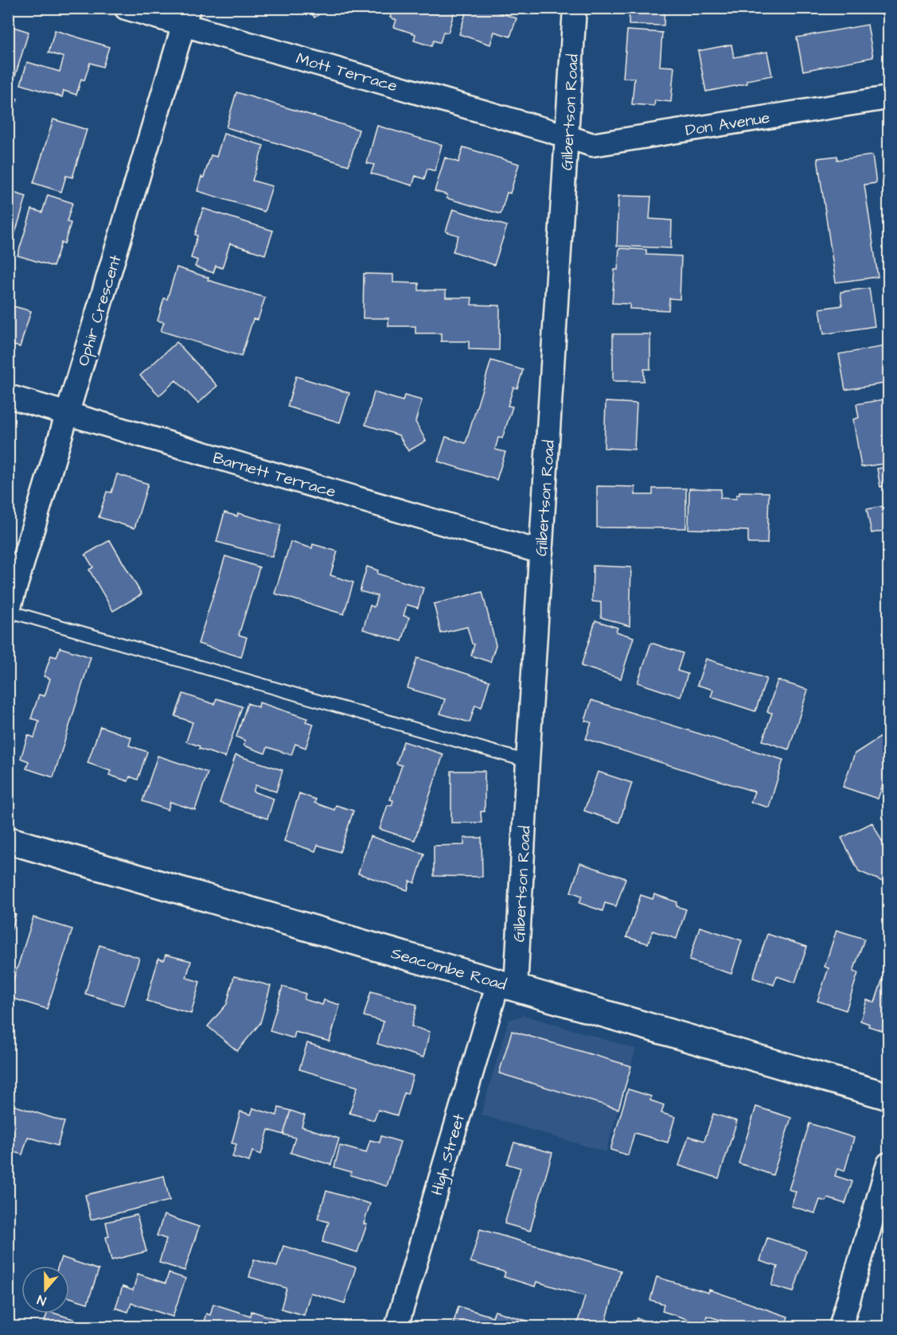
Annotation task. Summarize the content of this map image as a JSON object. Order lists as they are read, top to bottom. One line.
{"streets":{"main road":["Seacombe Road"],"street":["Mott Terrace","Gilbertson Road","Don Avenue","Ophir Crescent","Barnett Terrace","High Street"]},"crossings":[["Mott Terrace","Gilbertson Road"],["Mott Terrace","Don Avenue"],["Mott Terrace","Ophir Crescent"],["Gilbertson Road","Don Avenue"],["Gilbertson Road","Barnett Terrace"],["Gilbertson Road","Seacombe Road"],["Gilbertson Road","High Street"],["Ophir Crescent","Barnett Terrace"],["Seacombe Road","High Street"]],"north":"bottom"}
